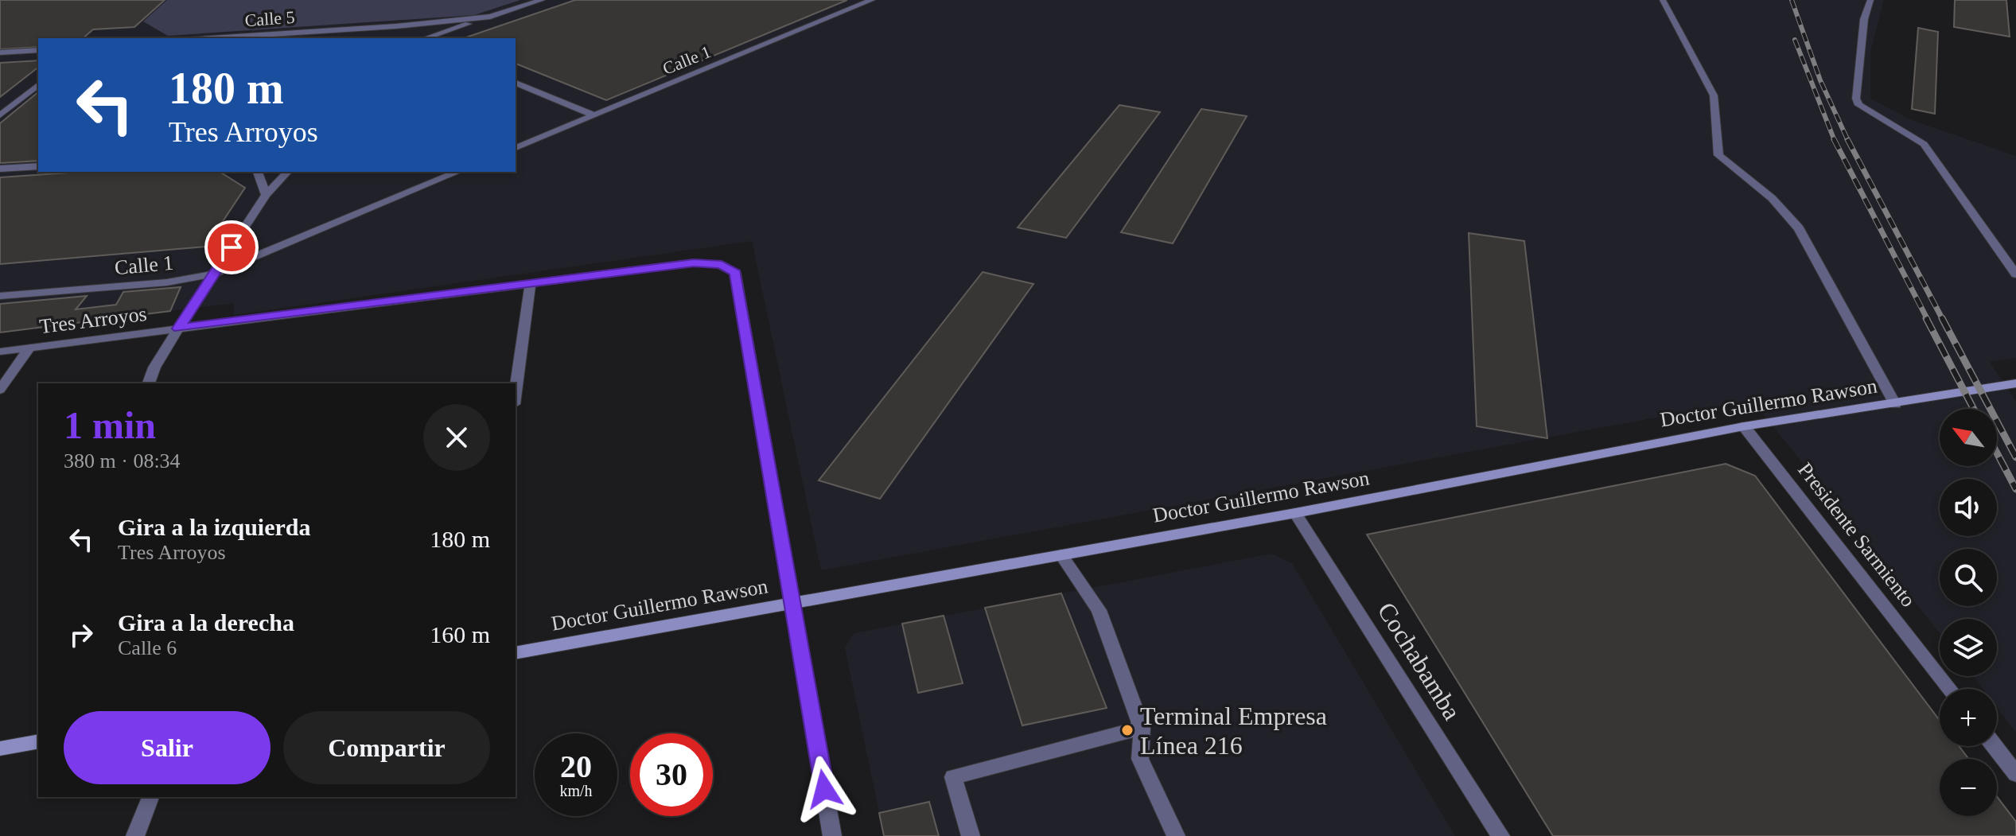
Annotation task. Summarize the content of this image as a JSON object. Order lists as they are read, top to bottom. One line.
{"streets":{"street":["Calle 5","Calle 1","Tres Arroyos","Doctor Guillermo Rawson","Presidente Sarmiento","Cochabamba"]},"crossings":[["Tres Arroyos","Doctor Guillermo Rawson"],["Doctor Guillermo Rawson","Presidente Sarmiento"],["Doctor Guillermo Rawson","Cochabamba"]],"places":["Terminal Empresa Línea 216"],"north":"top left","page":{"turn":["180 m","Tres Arroyos"],"heading":["1 min","380 m · 08:34"],"map_buttons":["+","−"],"list":[{"name":"Gira a la izquierda","note":"Tres Arroyos","value":"180 m"},{"name":"Gira a la derecha","note":"Calle 6","value":"160 m"}],"buttons":["Salir","Compartir"],"speed":"20 km/h","limit":"30"}}
